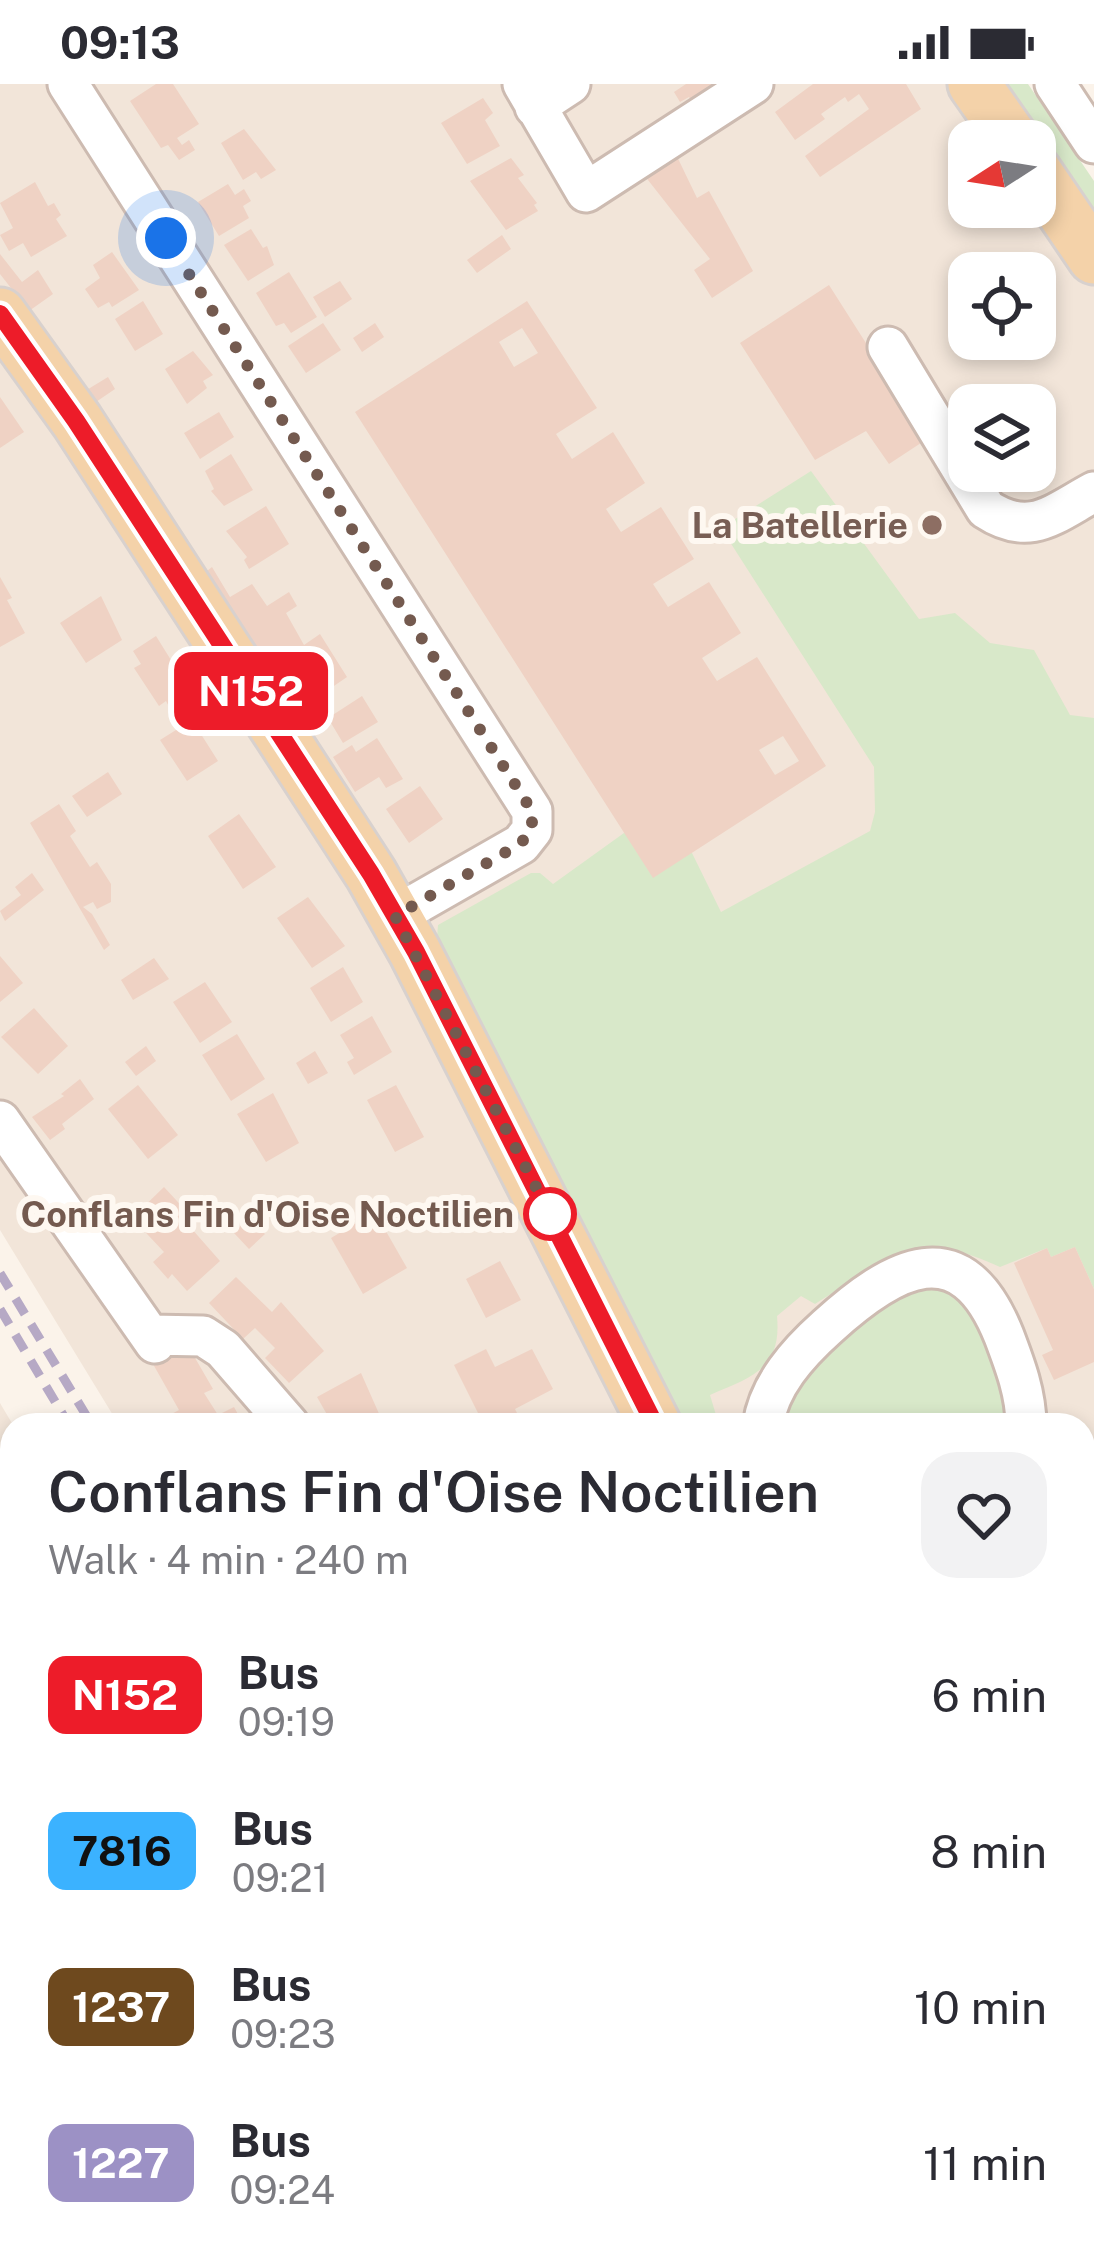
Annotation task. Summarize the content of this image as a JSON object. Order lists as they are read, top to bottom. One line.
{"places":["La Batellerie","Conflans Fin d'Oise Noctilien"],"lines":["bus line N152"],"north":"left","page":{"status":"09:13","on_map":"N152","heading":["Conflans Fin d'Oise Noctilien","Walk · 4 min · 240 m"],"list":[{"mark":"N152","name":"Bus","note":"09:19","value":"6 min"},{"mark":"7816","name":"Bus","note":"09:21","value":"8 min"},{"mark":"1237","name":"Bus","note":"09:23","value":"10 min"},{"mark":"1227","name":"Bus","note":"09:24","value":"11 min"}]}}
